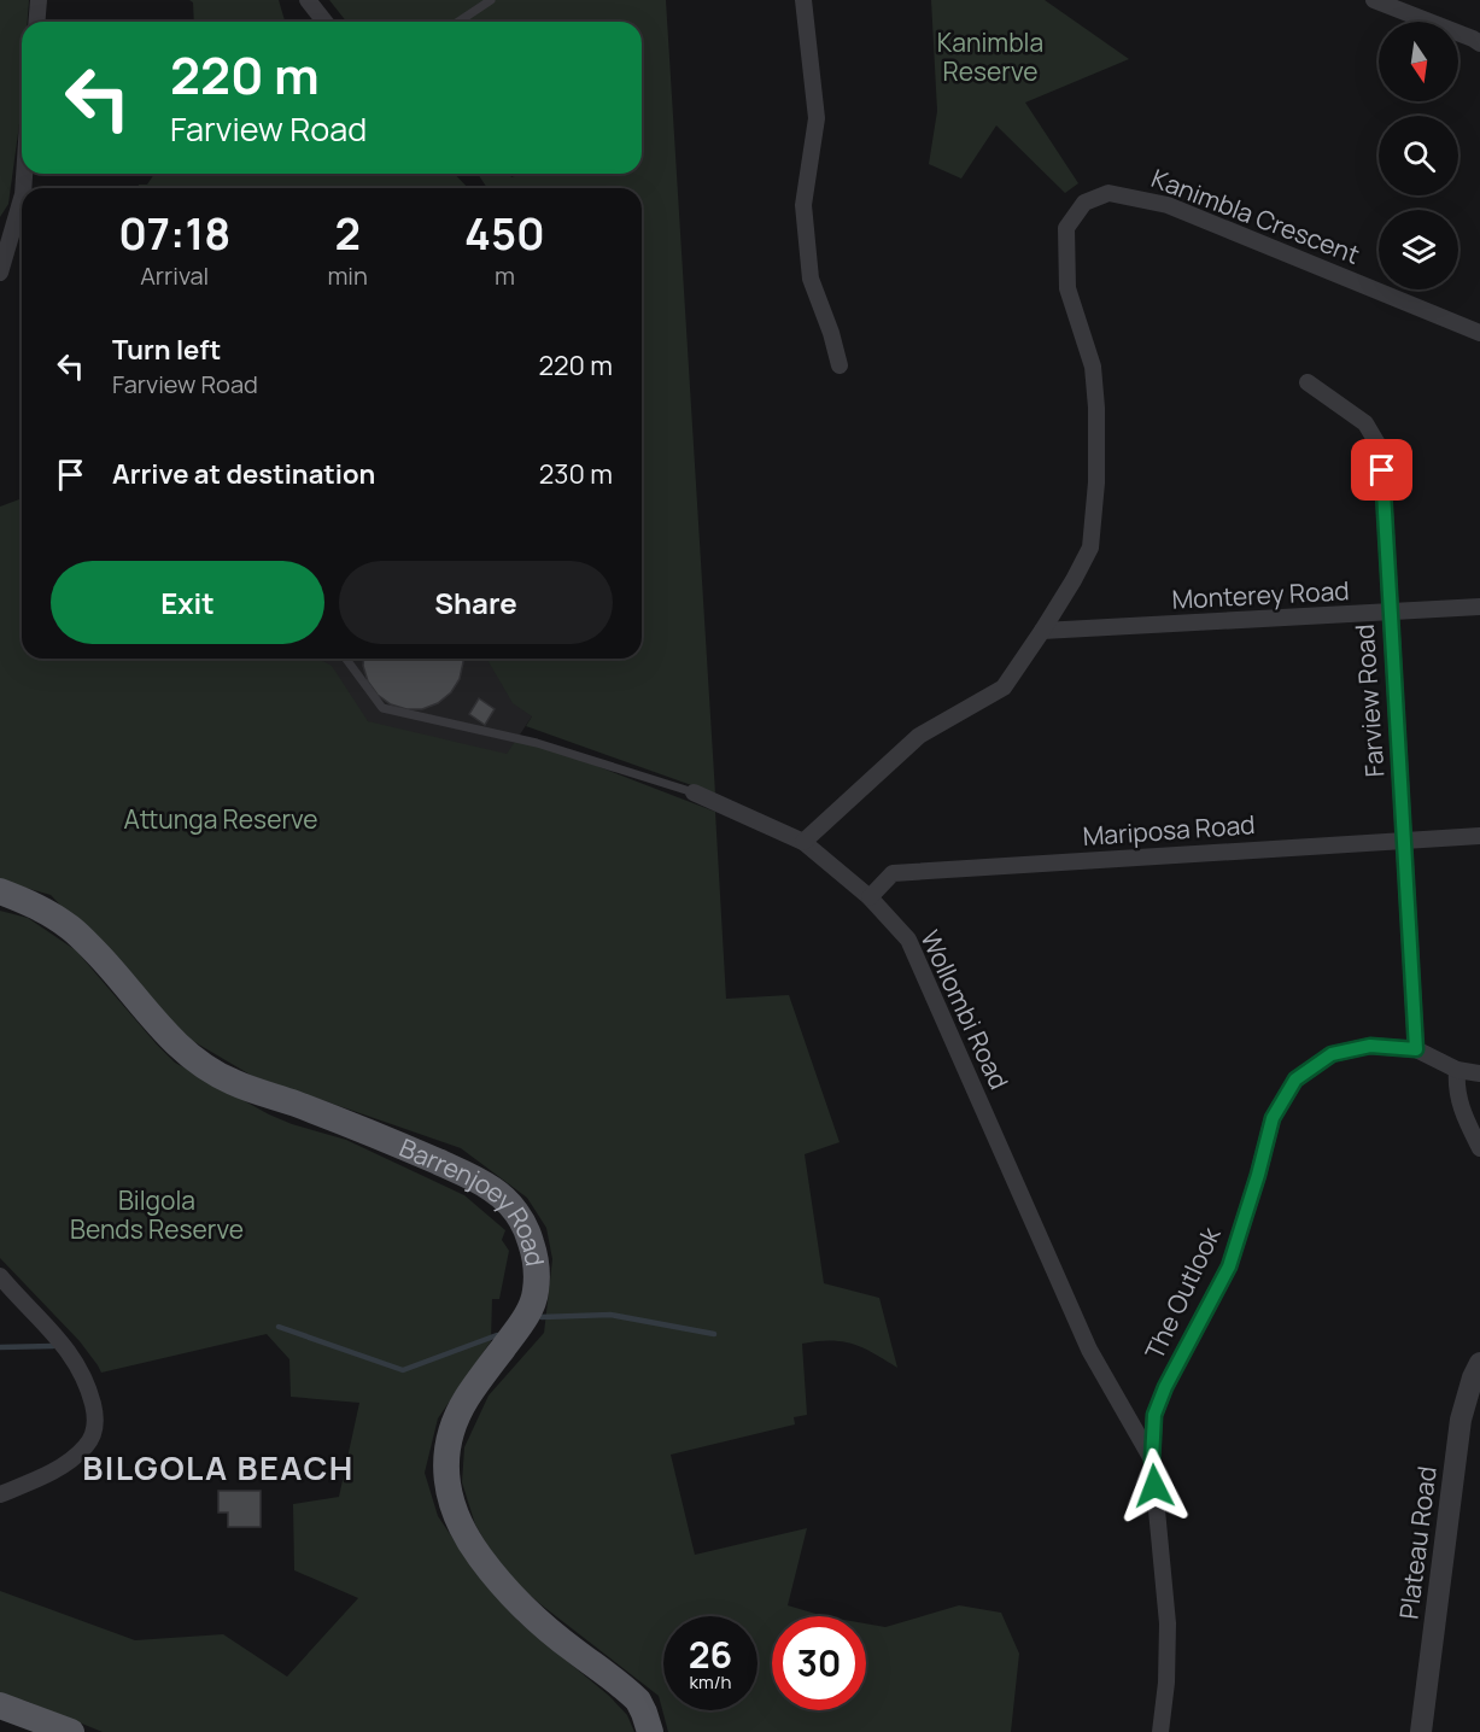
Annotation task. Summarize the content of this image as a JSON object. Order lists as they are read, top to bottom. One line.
{"streets":{"main road":["Barrenjoey Road"],"street":["Kanimbla Crescent","Monterey Road","Farview Road","Mariposa Road","Wollombi Road","The Outlook","Plateau Road"]},"crossings":[["Kanimbla Crescent","Monterey Road"],["Kanimbla Crescent","Wollombi Road"],["Monterey Road","Farview Road"],["Farview Road","Mariposa Road"],["Farview Road","The Outlook"],["Mariposa Road","Wollombi Road"],["Wollombi Road","The Outlook"]],"districts":["BILGOLA BEACH"],"parks":["Kanimbla Reserve","Attunga Reserve","Bilgola Bends Reserve"],"north":"bottom","page":{"turn":["220 m","Farview Road"],"eta":["07:18","Arrival","2","min","450","m"],"list":[{"name":"Turn left","note":"Farview Road","value":"220 m"},{"name":"Arrive at destination","value":"230 m"}],"buttons":["Exit","Share"],"speed":"26 km/h","limit":"30"}}
